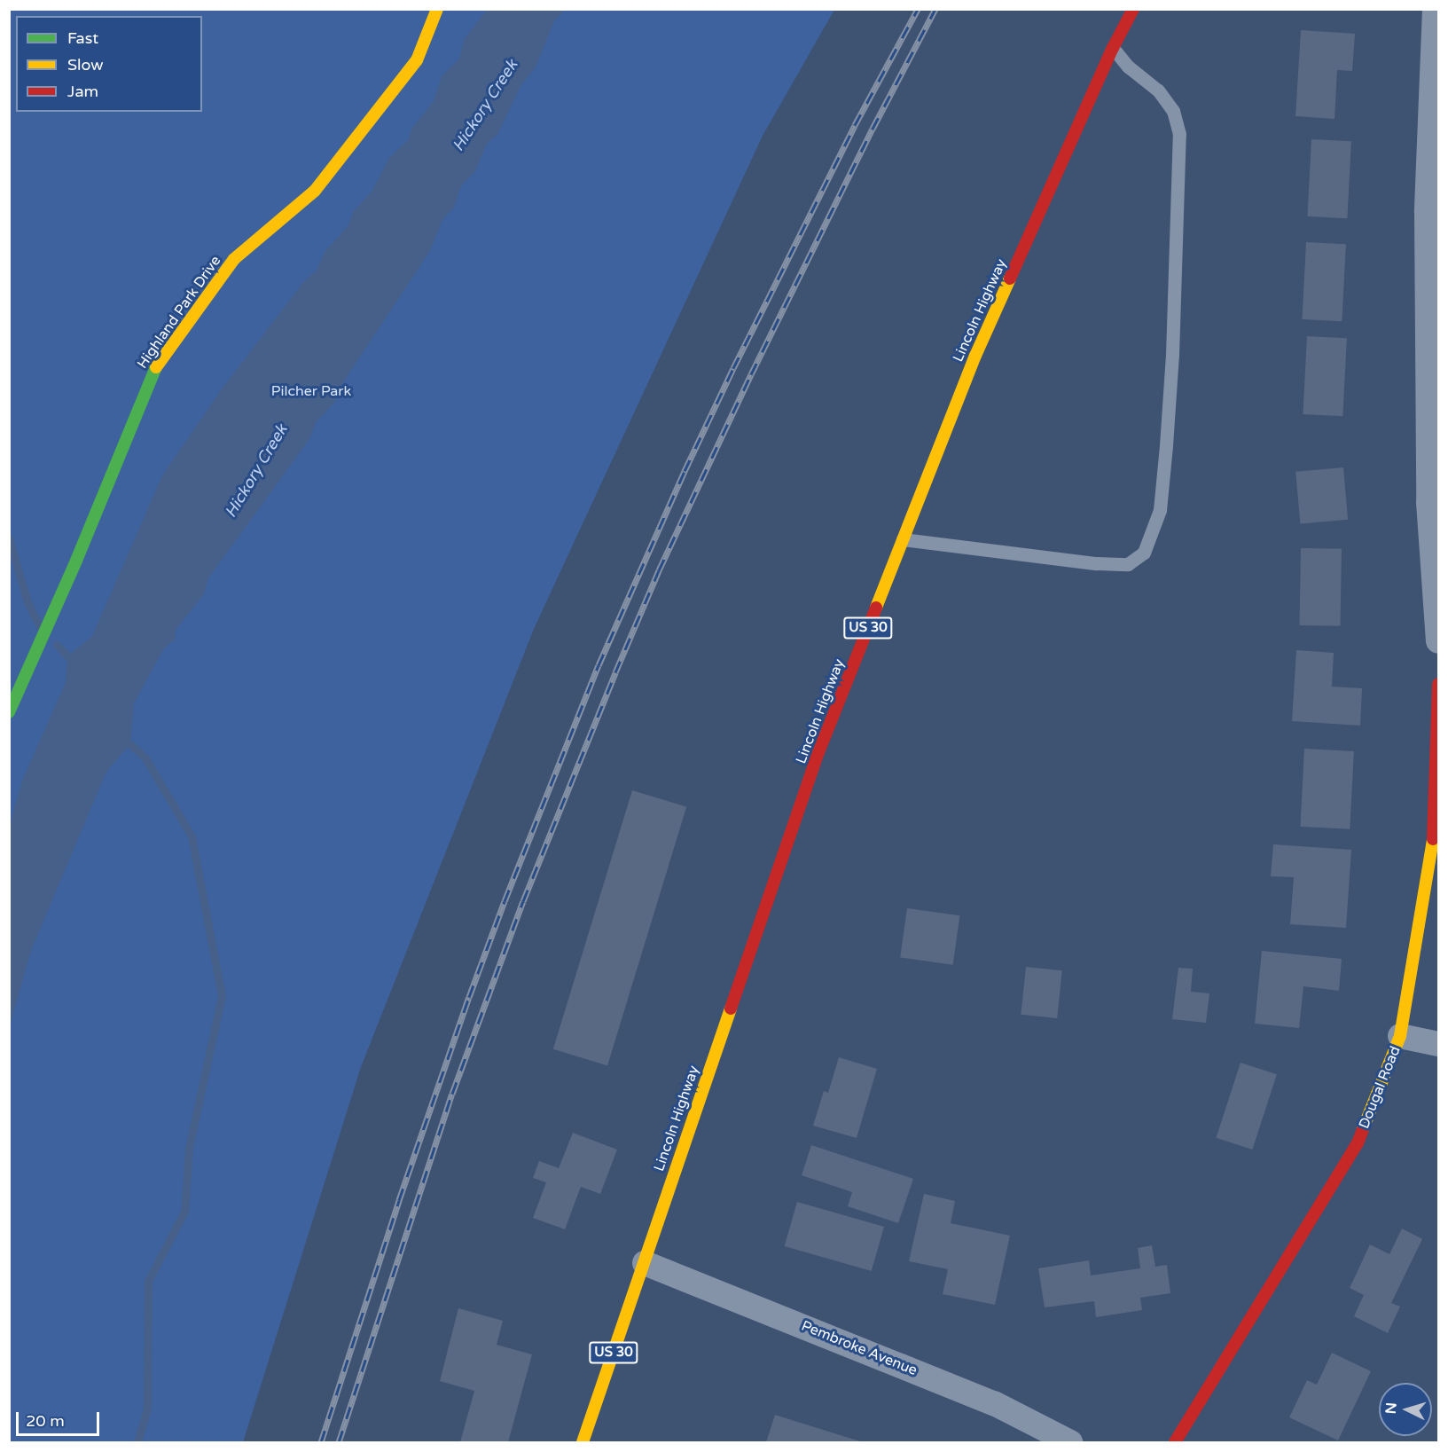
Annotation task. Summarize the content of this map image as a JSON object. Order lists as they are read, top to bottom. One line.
{"streets":{"street":["Lincoln Highway","Highland Park Drive","US 30","Dougal Road","Pembroke Avenue"]},"crossings":[["Lincoln Highway","Pembroke Avenue"]],"water":["Hickory Creek"],"parks":["Pilcher Park"],"legend":["Fast","Slow","Jam"],"scale_bar":"20 m","north":"left"}
